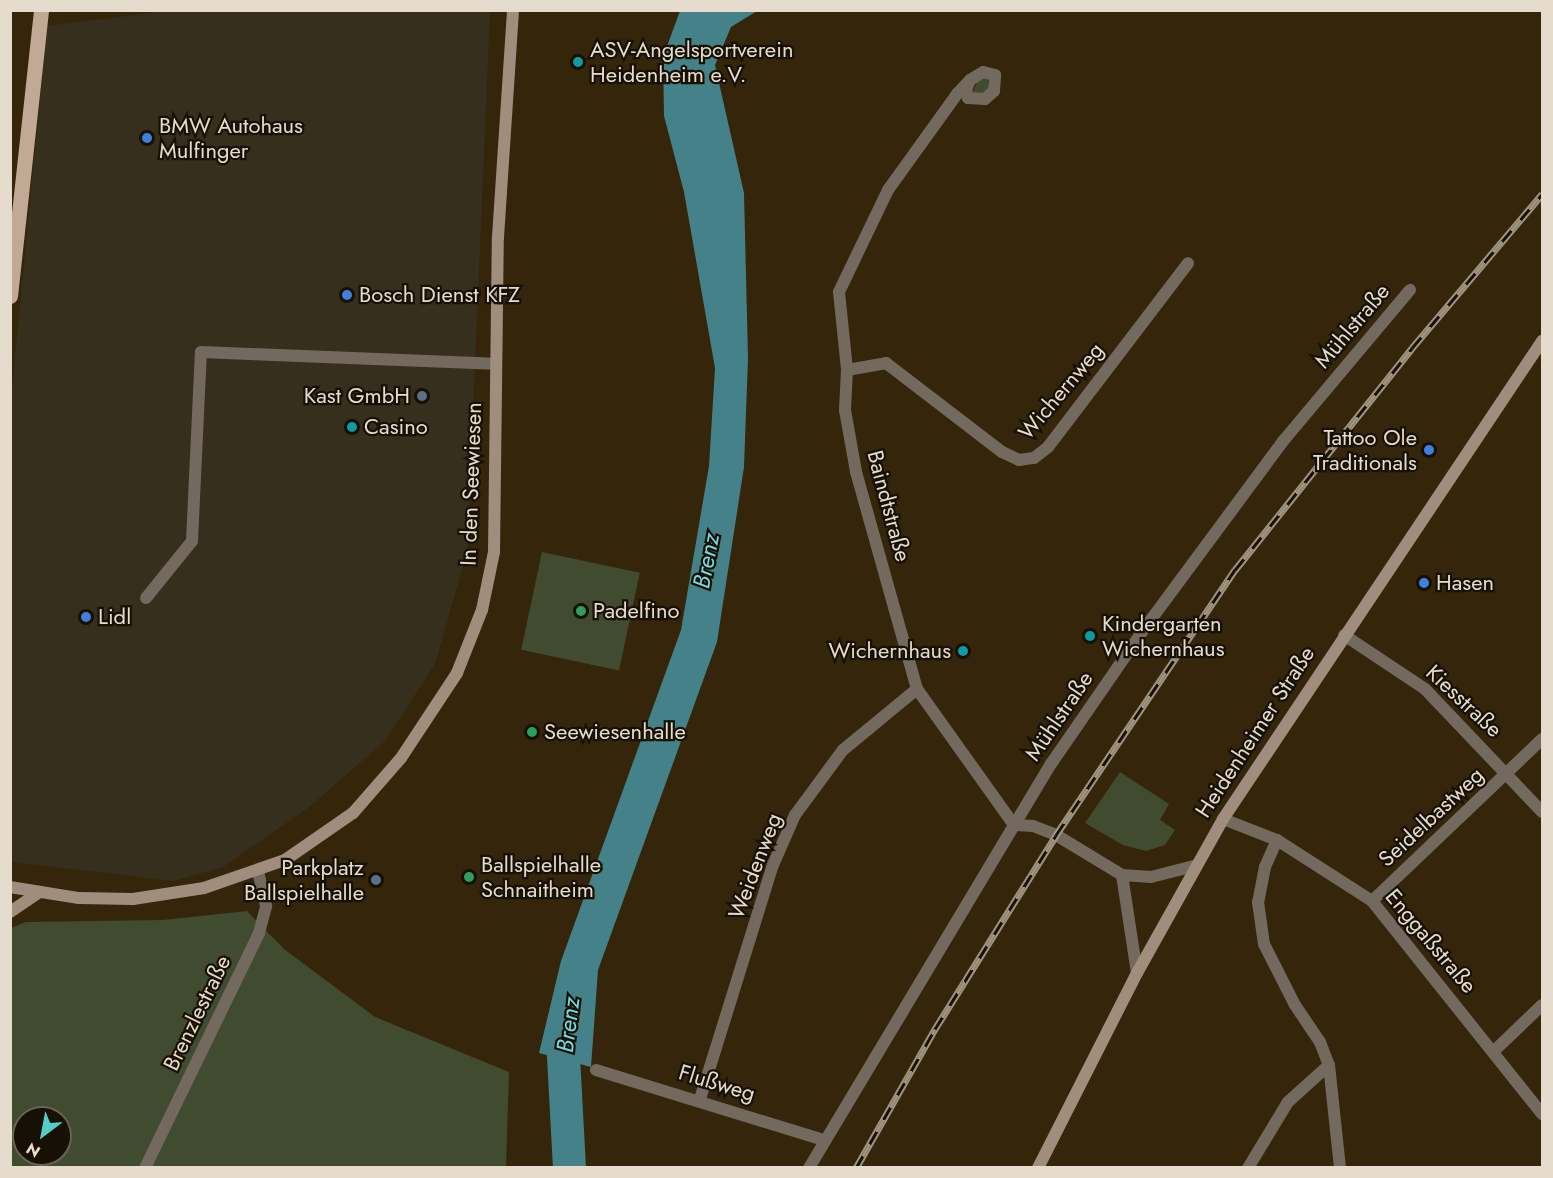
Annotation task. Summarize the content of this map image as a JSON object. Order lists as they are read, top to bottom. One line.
{"streets":{"street":["Mühlstraße","Wichernweg","In den Seewiesen","Baindtstraße","Kiesstraße","Heidenheimer Straße","Seidelbastweg","Weidenweg","Enggaßstraße","Brenzlestraße","Flußweg"]},"crossings":[["Mühlstraße","Baindtstraße"],["Mühlstraße","Flußweg"],["Wichernweg","Baindtstraße"],["In den Seewiesen","Brenzlestraße"],["Baindtstraße","Weidenweg"],["Kiesstraße","Heidenheimer Straße"],["Kiesstraße","Seidelbastweg"],["Heidenheimer Straße","Enggaßstraße"],["Seidelbastweg","Enggaßstraße"],["Weidenweg","Flußweg"]],"water":["Brenz"],"places":["ASV-Angelsportverein Heidenheim e.V.","BMW Autohaus Mulfinger","Bosch Dienst KFZ","Kast GmbH","Casino","Tattoo Ole Traditionals","Hasen","Padelfino","Lidl","Kindergarten Wichernhaus","Wichernhaus","Seewiesenhalle","Ballspielhalle Schnaitheim","Parkplatz Ballspielhalle"],"north":"bottom left"}
